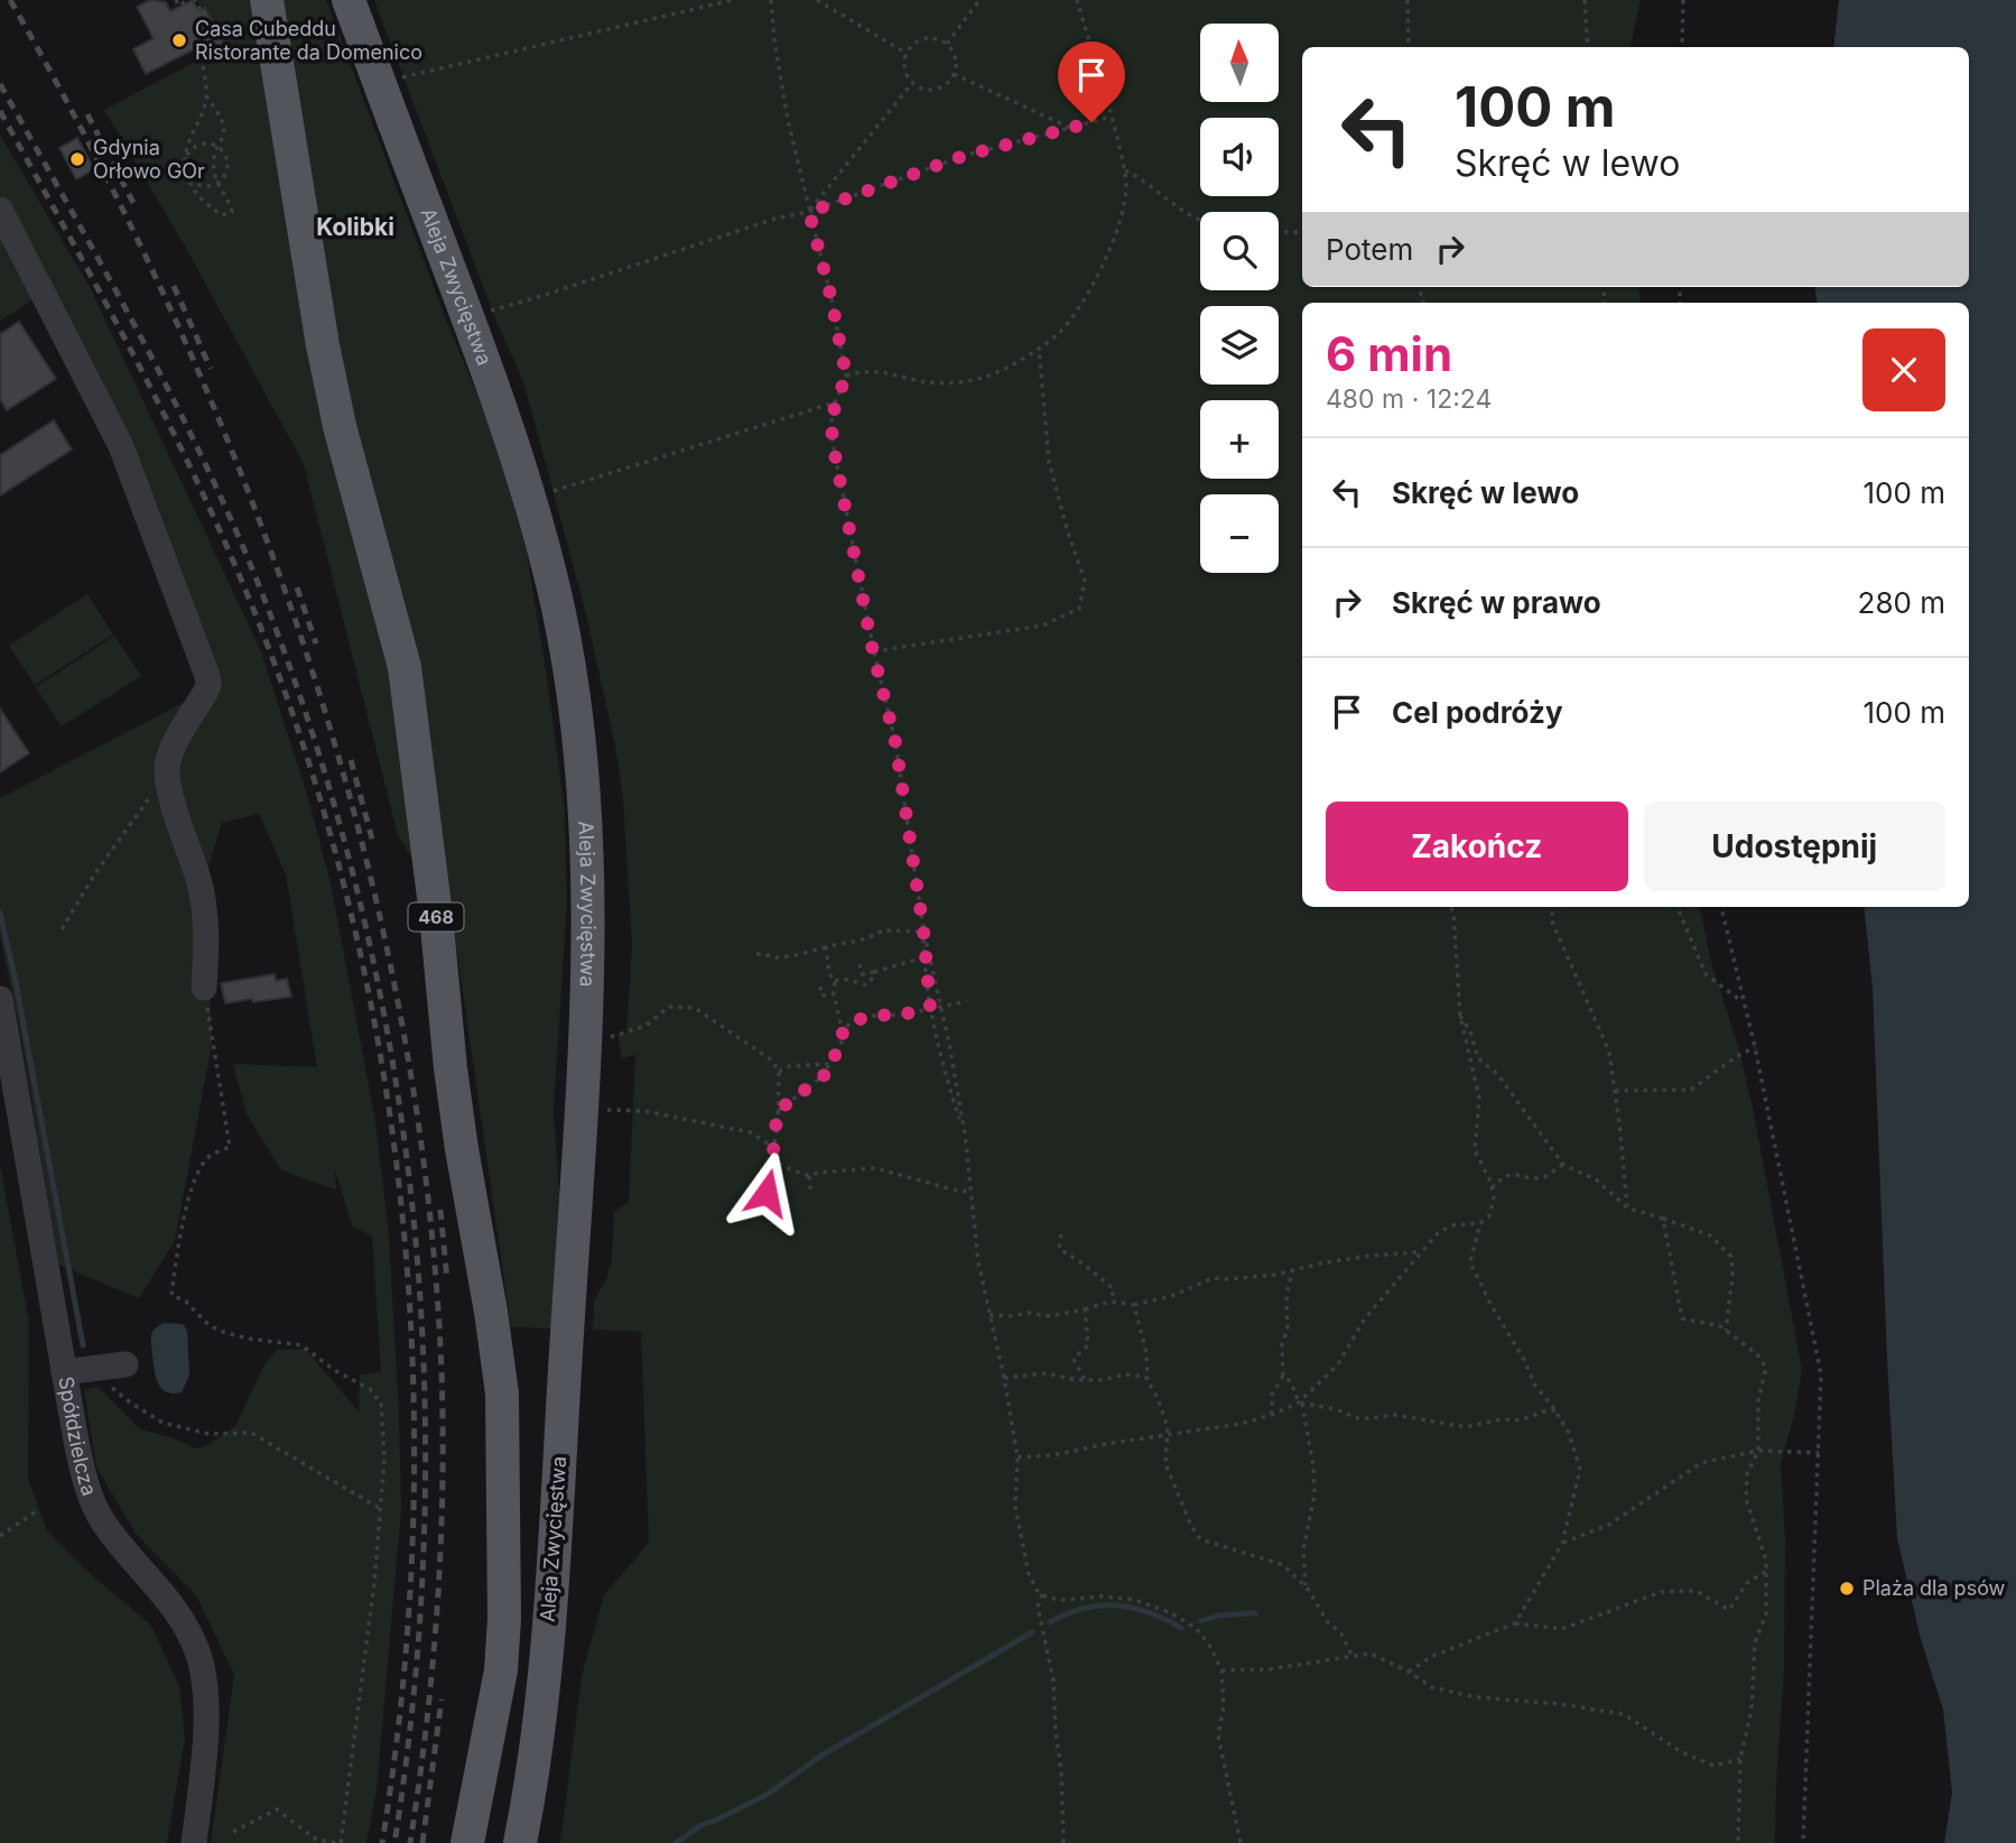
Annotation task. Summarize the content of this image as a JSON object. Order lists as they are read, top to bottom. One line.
{"streets":{"main road":["Aleja Zwycięstwa","468"],"street":["Spółdzielcza"]},"districts":["Kolibki"],"places":["Casa Cubeddu Ristorante da Domenico","Gdynia Orłowo GOr","Plaża dla psów"],"north":"top","page":{"map_buttons":["+","−"],"turn":["100 m","Skręć w lewo"],"then":"Potem","heading":["6 min","480 m · 12:24"],"list":[{"name":"Skręć w lewo","value":"100 m"},{"name":"Skręć w prawo","value":"280 m"},{"name":"Cel podróży","value":"100 m"}],"buttons":["Zakończ","Udostępnij"]}}
